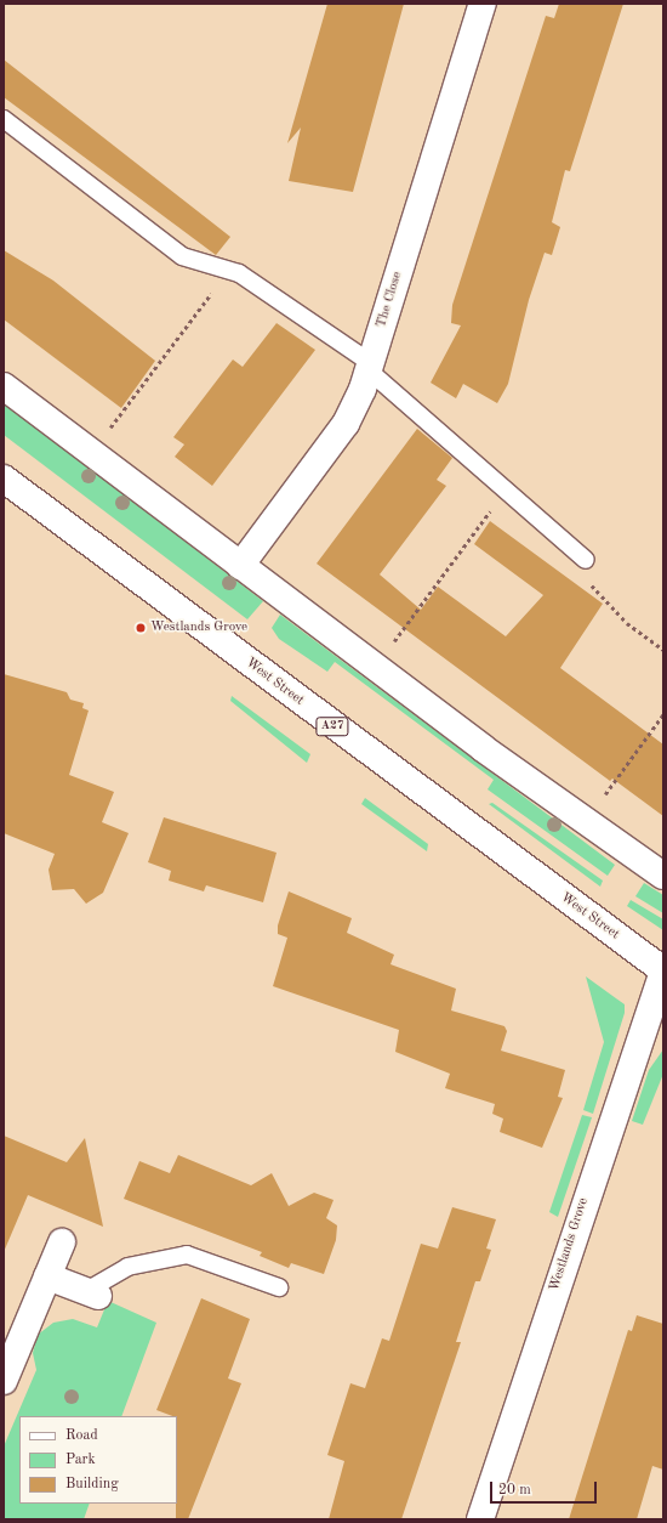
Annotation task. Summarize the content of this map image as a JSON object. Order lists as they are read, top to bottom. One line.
{"streets":{"street":["The Close","West Street","A27","Westlands Grove"]},"crossings":[["West Street","Westlands Grove"]],"places":["Westlands Grove"],"legend":["Road","Park","Building"],"scale_bar":"20 m"}
